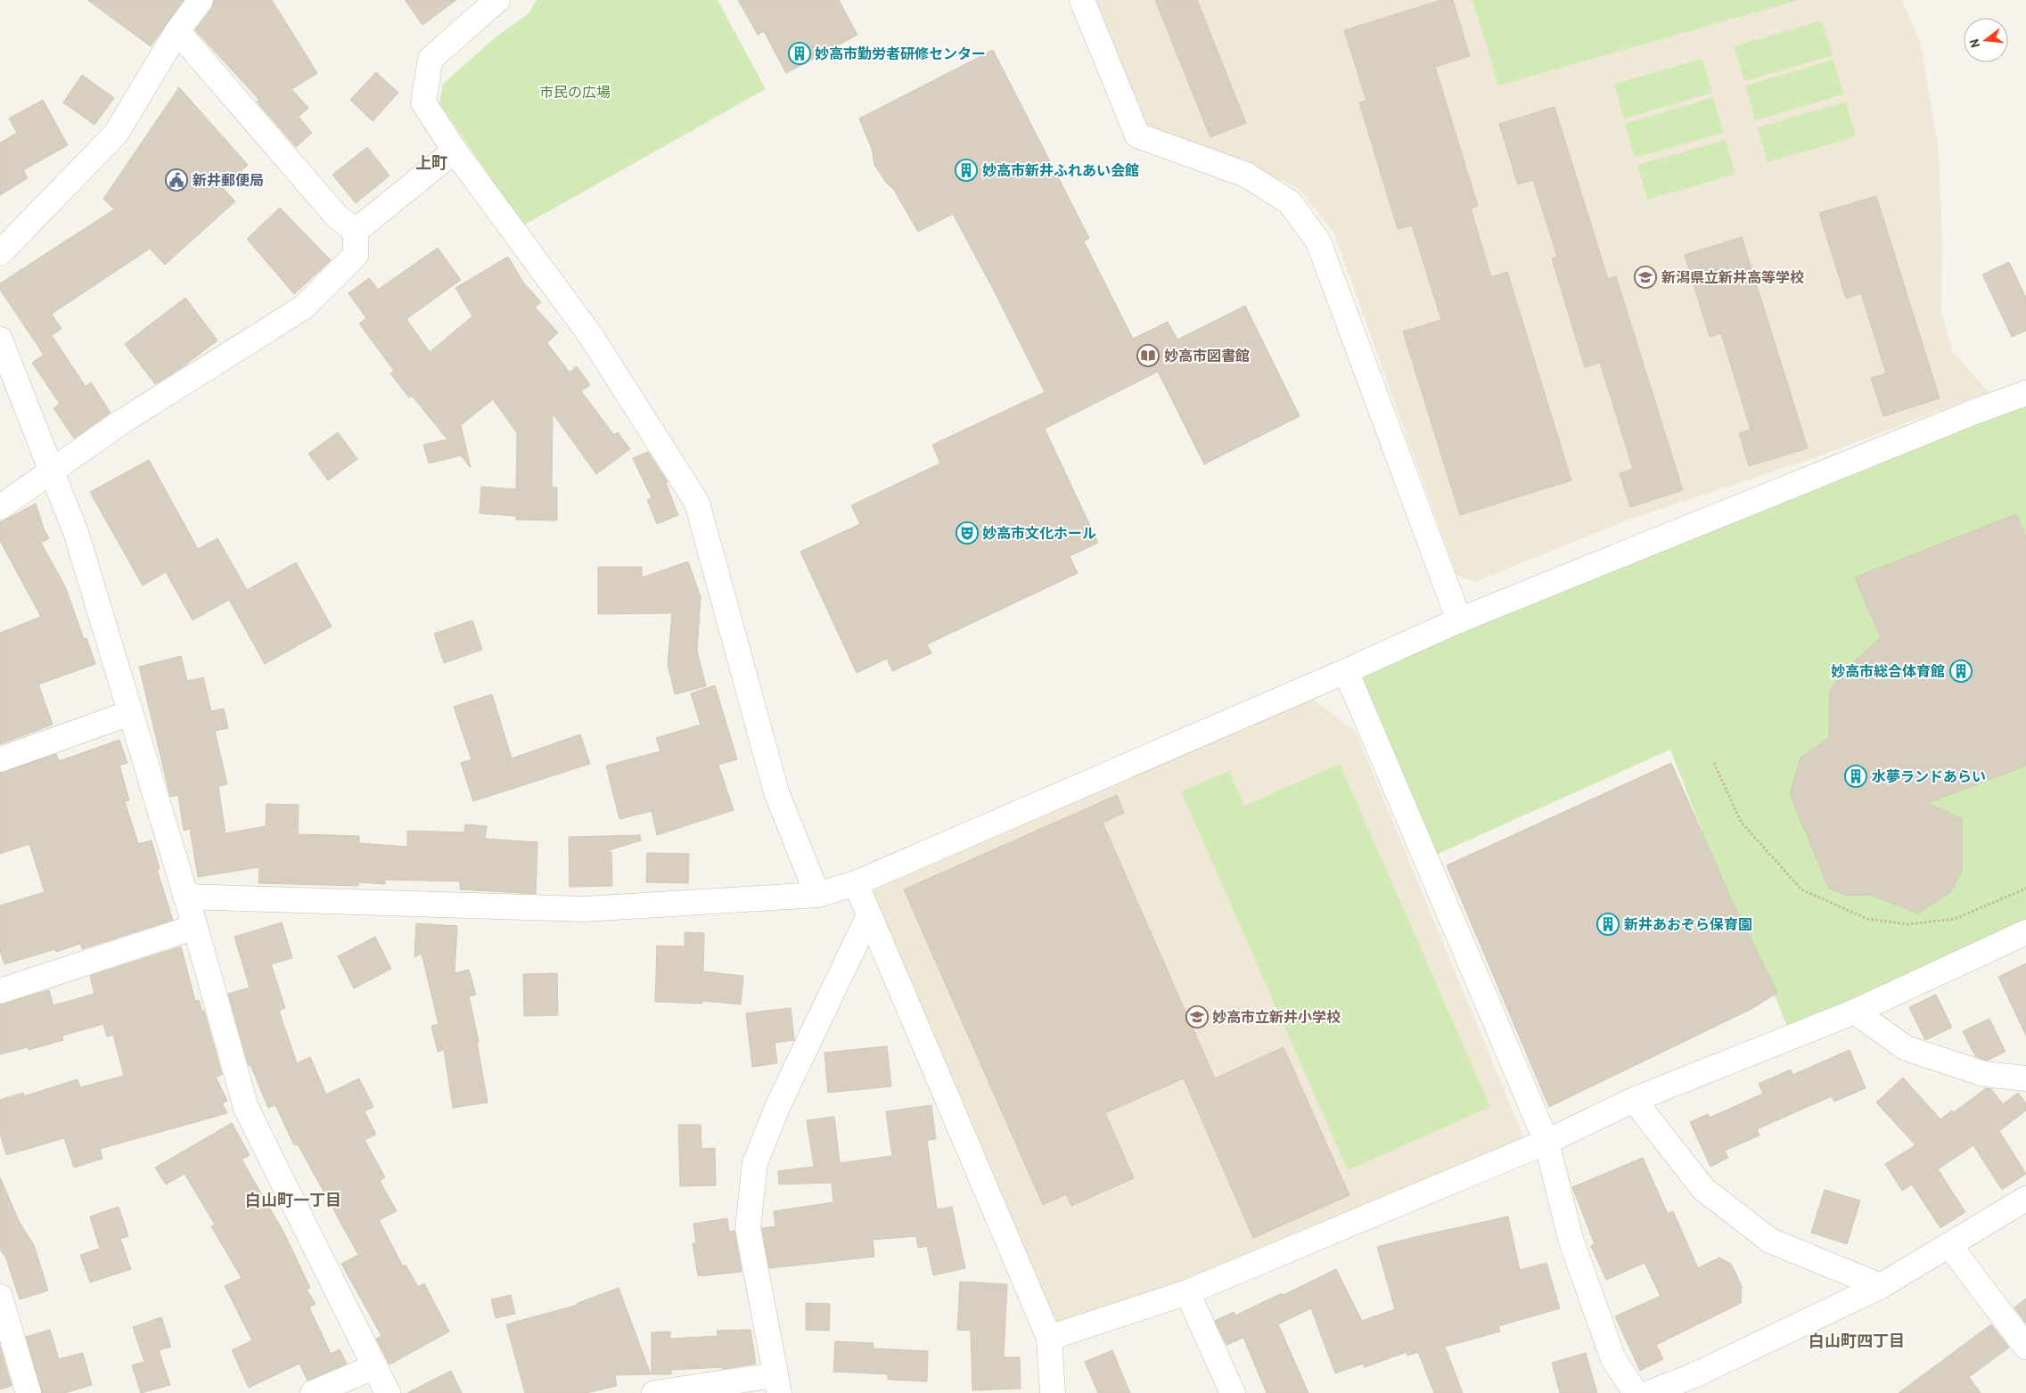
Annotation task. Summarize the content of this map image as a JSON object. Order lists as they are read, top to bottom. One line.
{"districts":["上町","白山町一丁目","白山町四丁目"],"parks":["市民の広場"],"places":{"building":["妙高市勤労者研修センター","妙高市新井ふれあい会館","妙高市総合体育館","水夢ランドあらい","新井あおぞら保育園"],"public building":["新井郵便局"],"school or university":["新潟県立新井高等学校","妙高市立新井小学校"],"library":["妙高市図書館"],"theatre":["妙高市文化ホール"]},"north":"left"}
